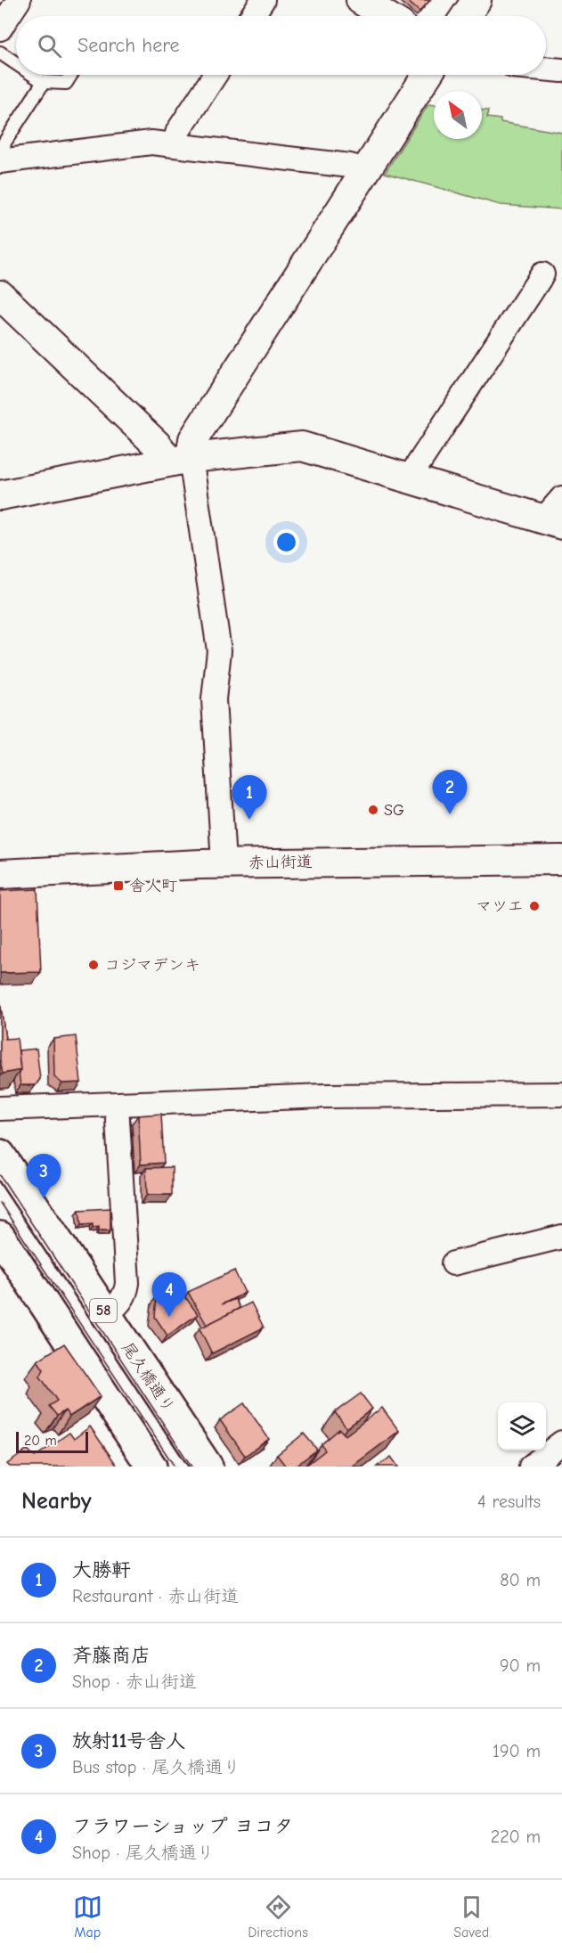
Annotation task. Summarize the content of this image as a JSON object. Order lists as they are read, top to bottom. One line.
{"streets":{"main road":["58","尾久橋通り"],"street":["赤山街道"]},"places":{"other":["SG","マツエ","コジマデンキ"],"transit":["舎人町"]},"scale_bar":"20 m","north":"top left","page":{"search":"Search here","pins":["2","1","3","4"],"scale":"20 m","heading":["Nearby","4 results"],"list":[{"mark":"1","name":"大勝軒","note":"Restaurant · 赤山街道","value":"80 m"},{"mark":"2","name":"斉藤商店","note":"Shop · 赤山街道","value":"90 m"},{"mark":"3","name":"放射11号舎人","note":"Bus stop · 尾久橋通り","value":"190 m"},{"mark":"4","name":"フラワーショップ ヨコタ","note":"Shop · 尾久橋通り","value":"220 m"}],"nav":["Map","Directions","Saved"]}}
